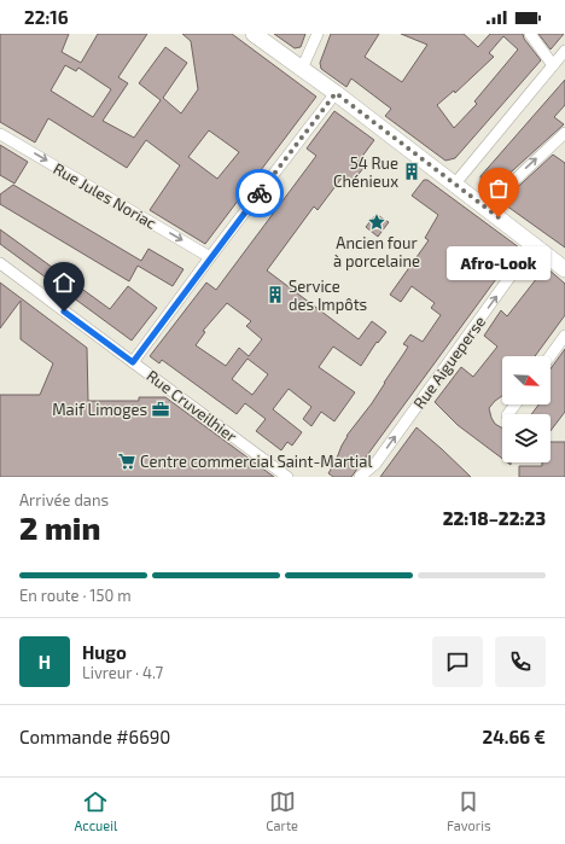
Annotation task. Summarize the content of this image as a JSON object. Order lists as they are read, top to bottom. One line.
{"streets":{"street":["Rue Jules Noriac","Rue Aigueperse","Rue Cruveilhier"]},"crossings":[["Rue Jules Noriac","Rue Cruveilhier"]],"one_way":["Rue Jules Noriac","Rue Aigueperse"],"places":{"building":["54 Rue Chénieux","Service des Impôts"],"other":["Afro-Look"],"place":["Ancien four à porcelaine"],"office":["Maif Limoges"],"supermarket":["Centre commercial Saint-Martial"]},"north":"bottom right","page":{"status":"22:16","bubble":"Afro-Look","heading":["2 min","Arrivée dans","22:18–22:23"],"panel":["Hugo","Livreur · 4.7","Commande #6690","24.66 €"],"bar":"En route · 150 m","round":"H","tabs":["Accueil","Carte","Favoris"]}}
